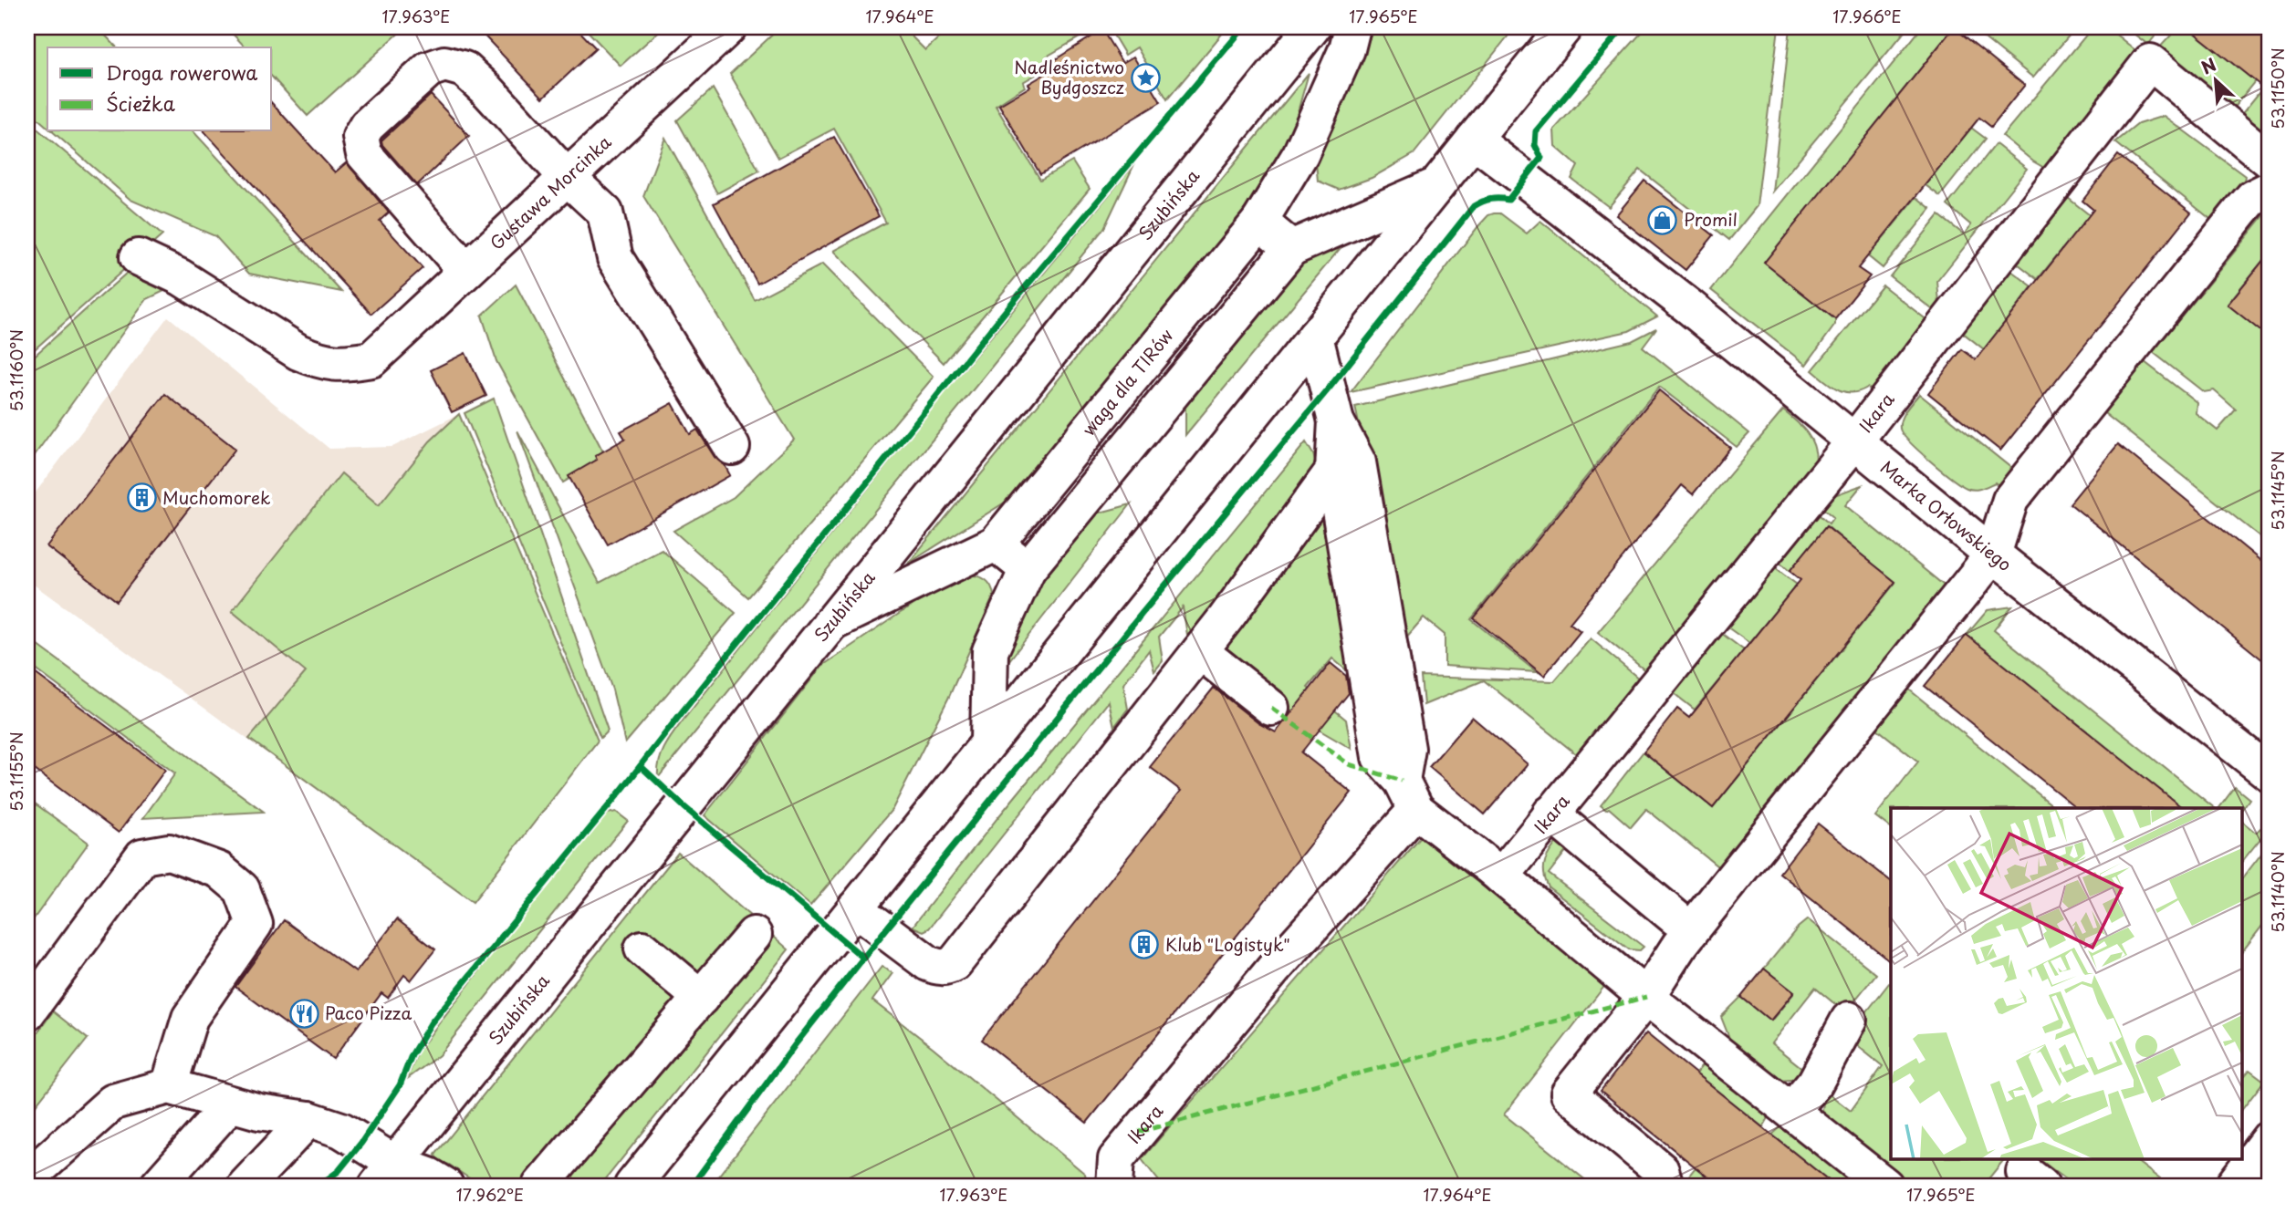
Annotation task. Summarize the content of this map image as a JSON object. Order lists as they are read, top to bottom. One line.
{"streets":{"street":["Gustawa Morcinka","Szubińska","waga dla TIRów","Ikara","Marka Orłowskiego"]},"crossings":[["Szubińska","waga dla TIRów"],["Ikara","Marka Orłowskiego"]],"places":{"place":["Nadleśnictwo Bydgoszcz"],"shop":["Promil"],"building":["Muchomorek","Klub \"Logistyk\""],"restaurant":["Paco Pizza"]},"legend":["Droga rowerowa","Ścieżka"],"north":"top left","coordinates":["17.963°E","17.964°E","17.965°E","17.966°E","53.1150°N","53.1160°N","53.1145°N","53.1155°N","53.1140°N","17.962°E"]}
